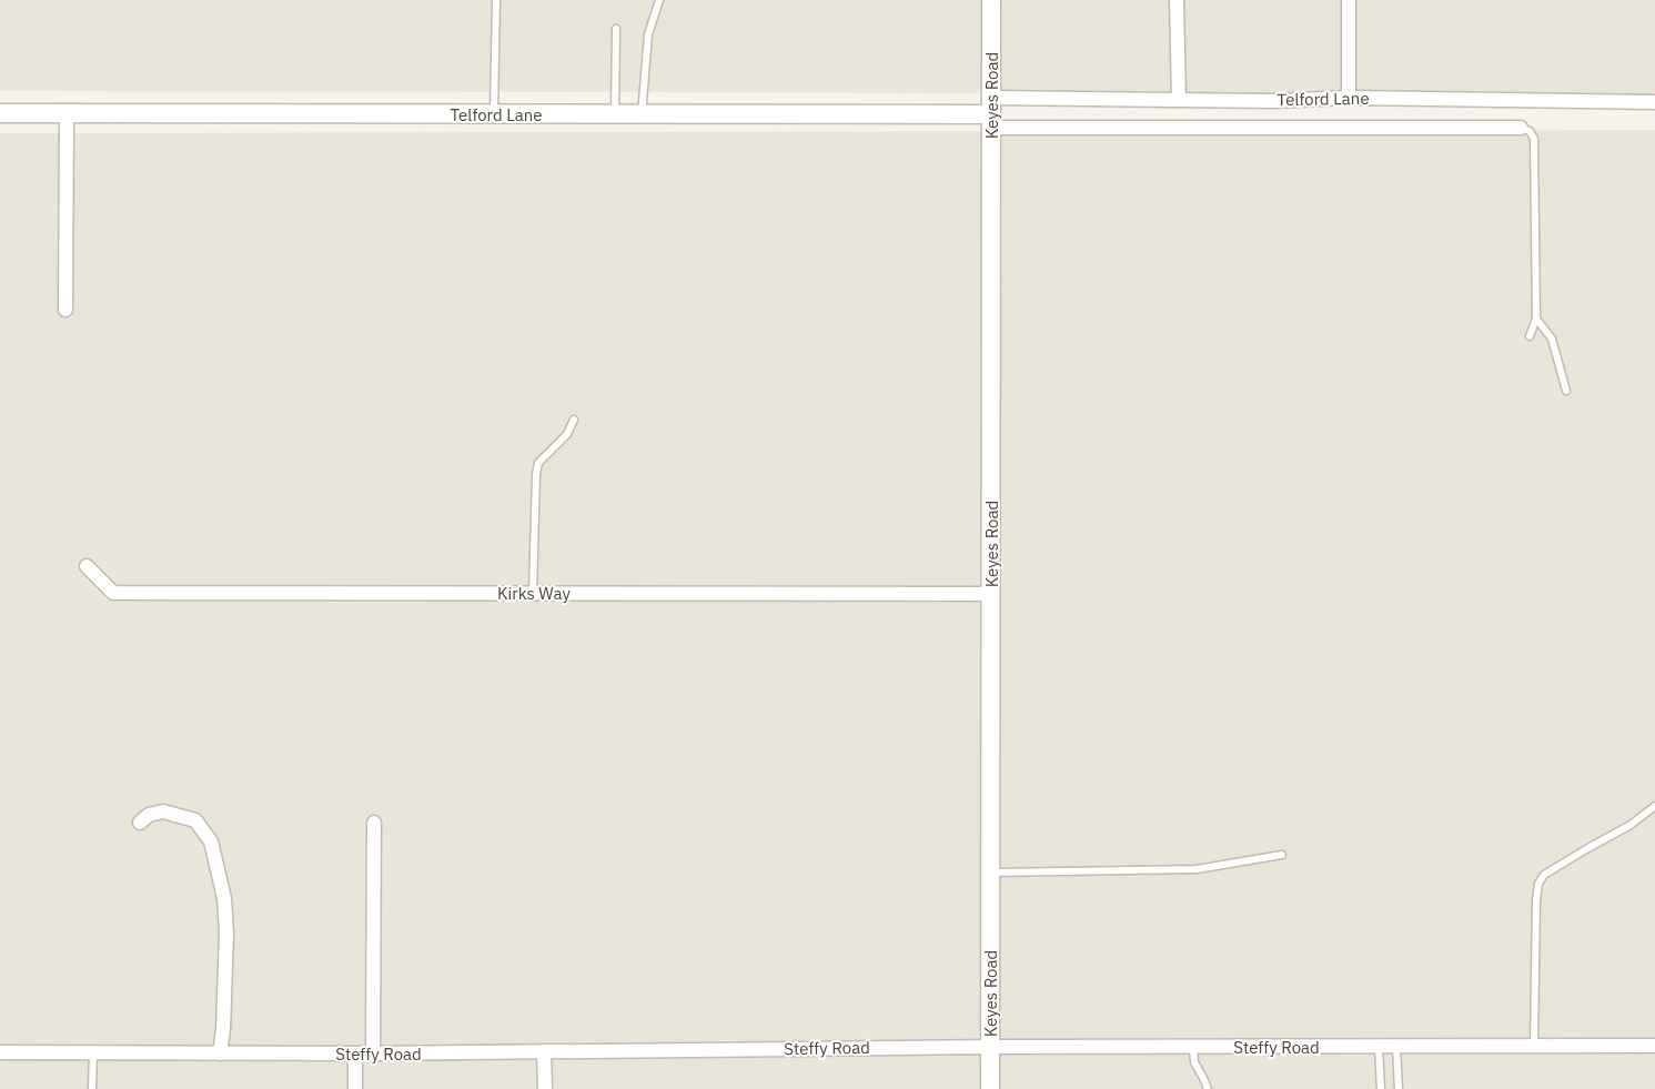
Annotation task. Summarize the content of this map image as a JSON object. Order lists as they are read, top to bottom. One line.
{"streets":{"street":["Keyes Road","Telford Lane","Kirks Way","Steffy Road"]},"crossings":[["Keyes Road","Telford Lane"],["Keyes Road","Kirks Way"],["Keyes Road","Steffy Road"]]}
